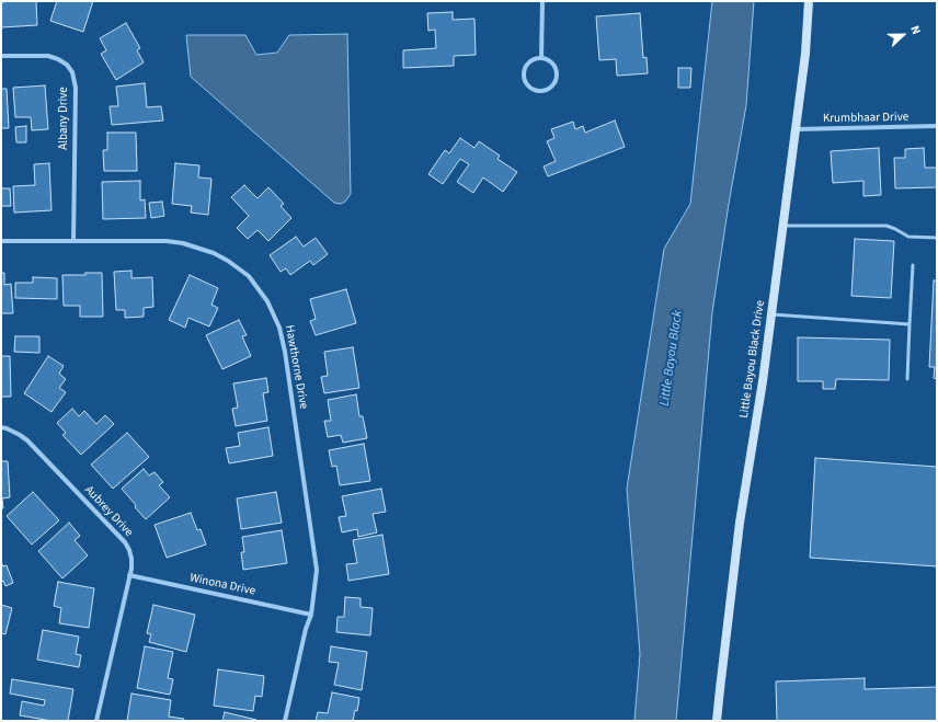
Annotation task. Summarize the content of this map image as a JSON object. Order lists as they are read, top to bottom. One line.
{"streets":{"main road":["Little Bayou Black Drive"],"street":["Albany Drive","Krumbhaar Drive","Hawthorne Drive","Aubrey Drive","Winona Drive"]},"crossings":[["Albany Drive","Hawthorne Drive"],["Krumbhaar Drive","Little Bayou Black Drive"],["Hawthorne Drive","Winona Drive"],["Aubrey Drive","Winona Drive"]],"water":["Little Bayou Black"],"north":"right"}
